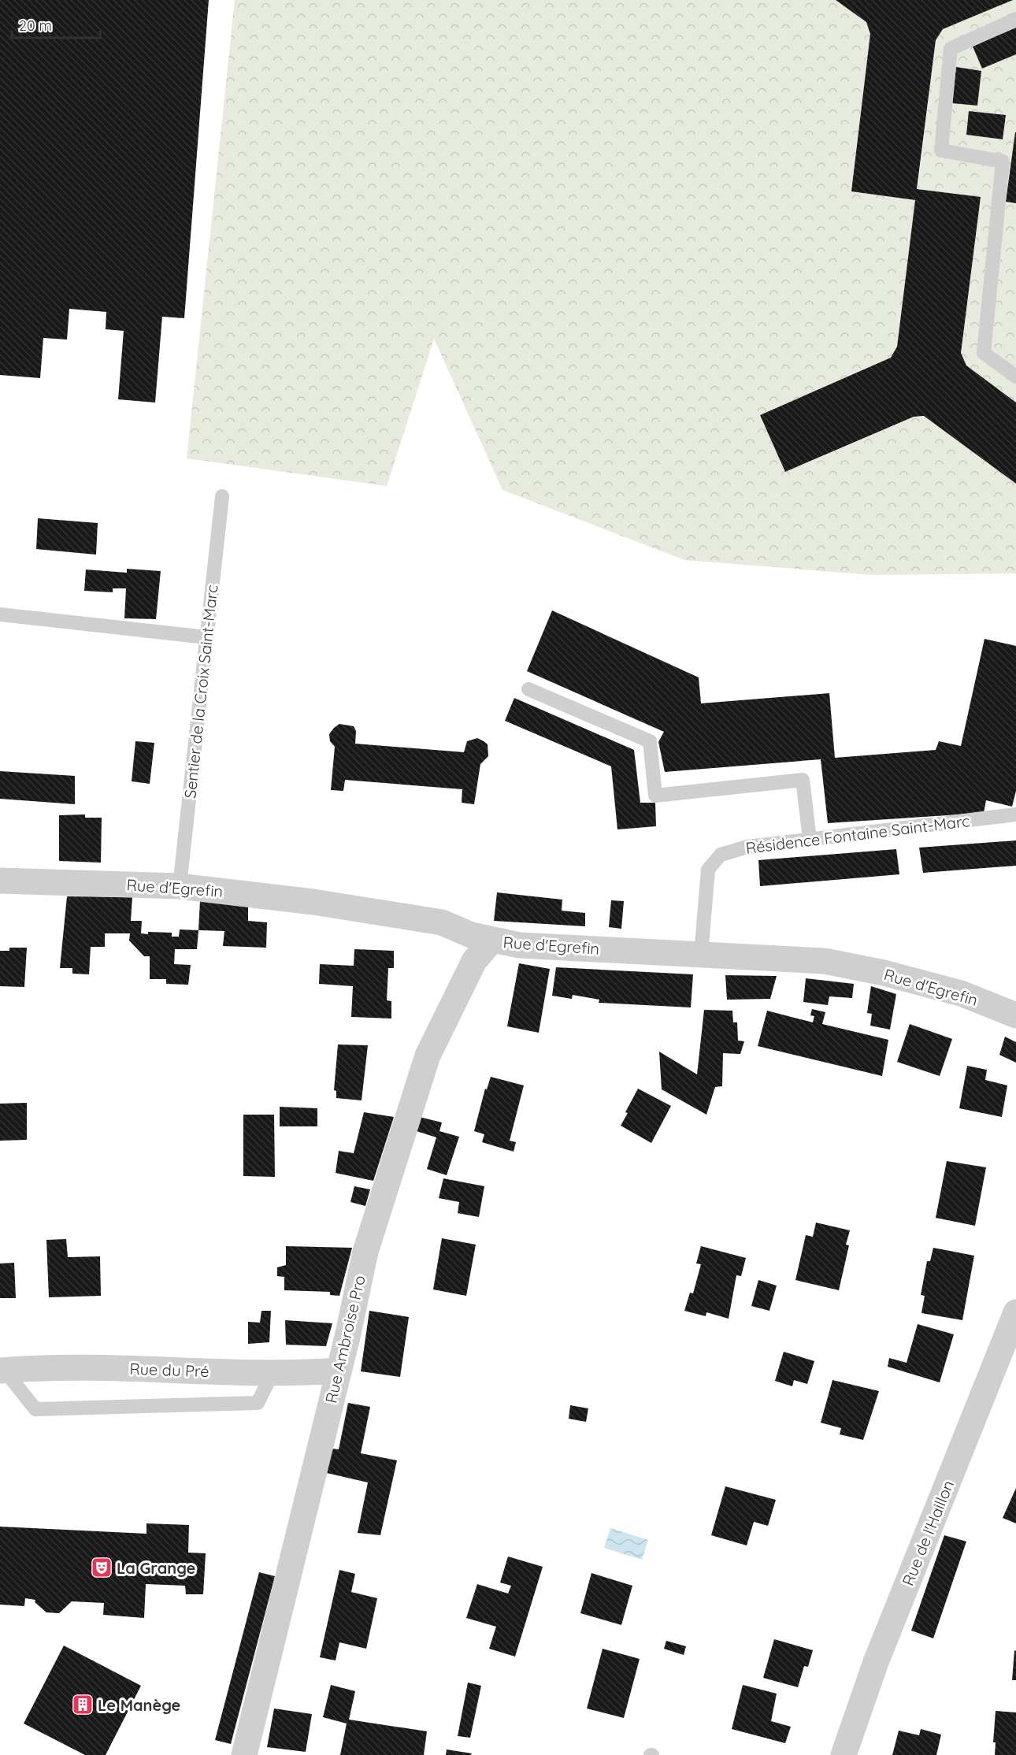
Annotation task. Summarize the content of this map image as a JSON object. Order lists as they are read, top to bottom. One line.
{"streets":{"street":["Rue d'Egrefin","Rue Ambroise Pro","Rue du Pré","Rue de l'Haillon"],"lane":["Sentier de la Croix Saint-Marc","Résidence Fontaine Saint-Marc"]},"crossings":[["Sentier de la Croix Saint-Marc","Rue d'Egrefin"],["Résidence Fontaine Saint-Marc","Rue d'Egrefin"],["Rue d'Egrefin","Rue Ambroise Pro"],["Rue Ambroise Pro","Rue du Pré"]],"places":{"theatre":["La Grange"],"building":["Le Manège"]},"scale_bar":"20 m"}
